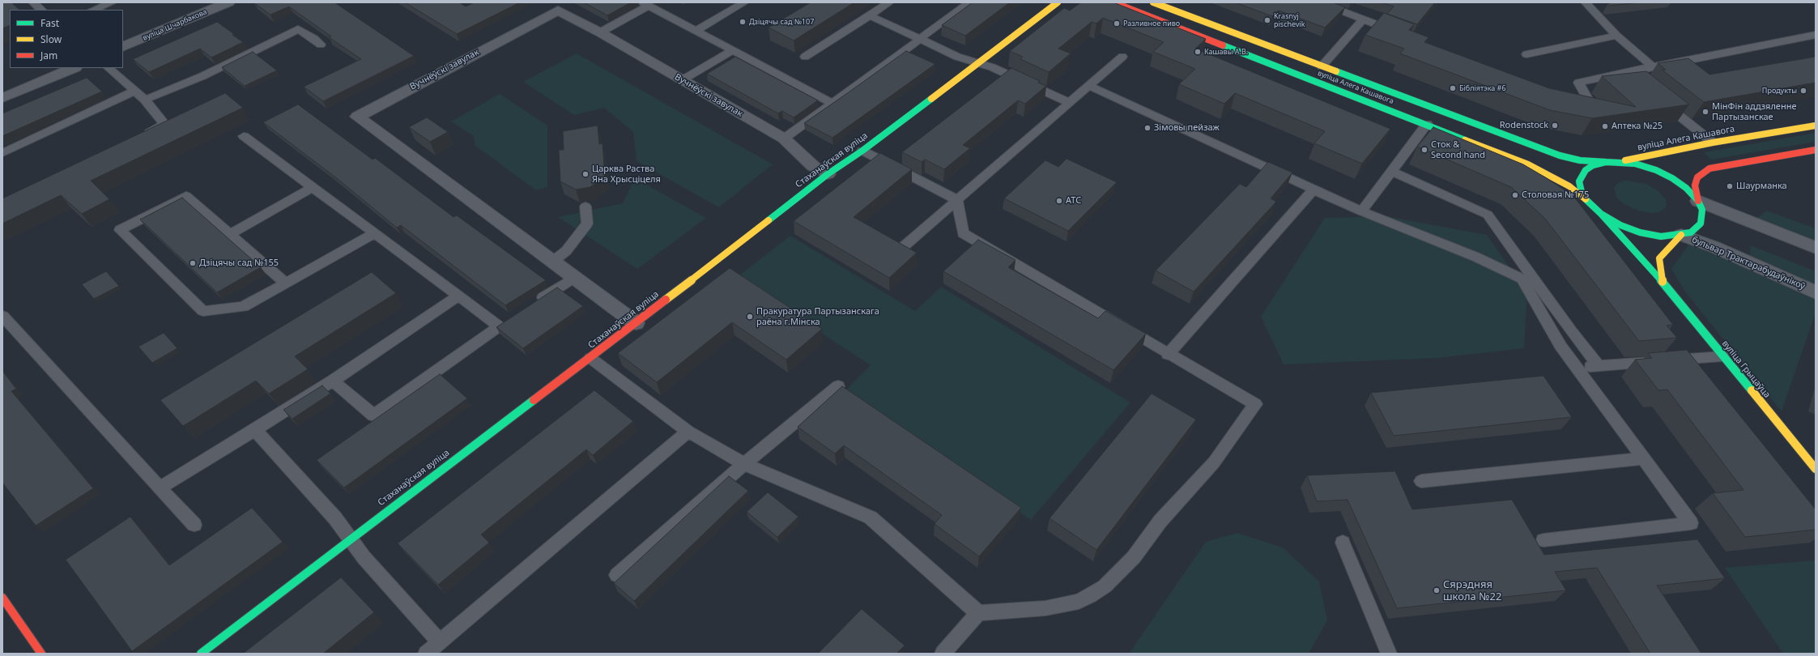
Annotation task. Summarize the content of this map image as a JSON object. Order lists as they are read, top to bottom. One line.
{"streets":{"main road":["вуліца Алега Кашавога","Стаханаўская вуліца","вуліца Грыцаўца"],"street":["вуліца Шчарбакова","Вучнёўскі завулак","бульвар Трактарабудаўнікоў"]},"crossings":[["Вучнёўскі завулак","Стаханаўская вуліца"],["вуліца Алега Кашавога","вуліца Грыцаўца"]],"places":["Krasnyj pischevik","Дзіцячы сад №107","Разливное пиво","Кашавы А.В.","Бібліятэка #6","Продукты","МінФін аддзяленне Партызанскае","Rodenstock","Аптека №25","Зімовы пейзаж","Сток & Second hand","Царква Раства Яна Хрысціцеля","Шаурманка","Столовая №175","АТС","Дзіцячы сад №155","Пракуратура Партызанскага раёна г.Мінска","Сярэдняя школа №22"],"legend":["Fast","Slow","Jam"]}
